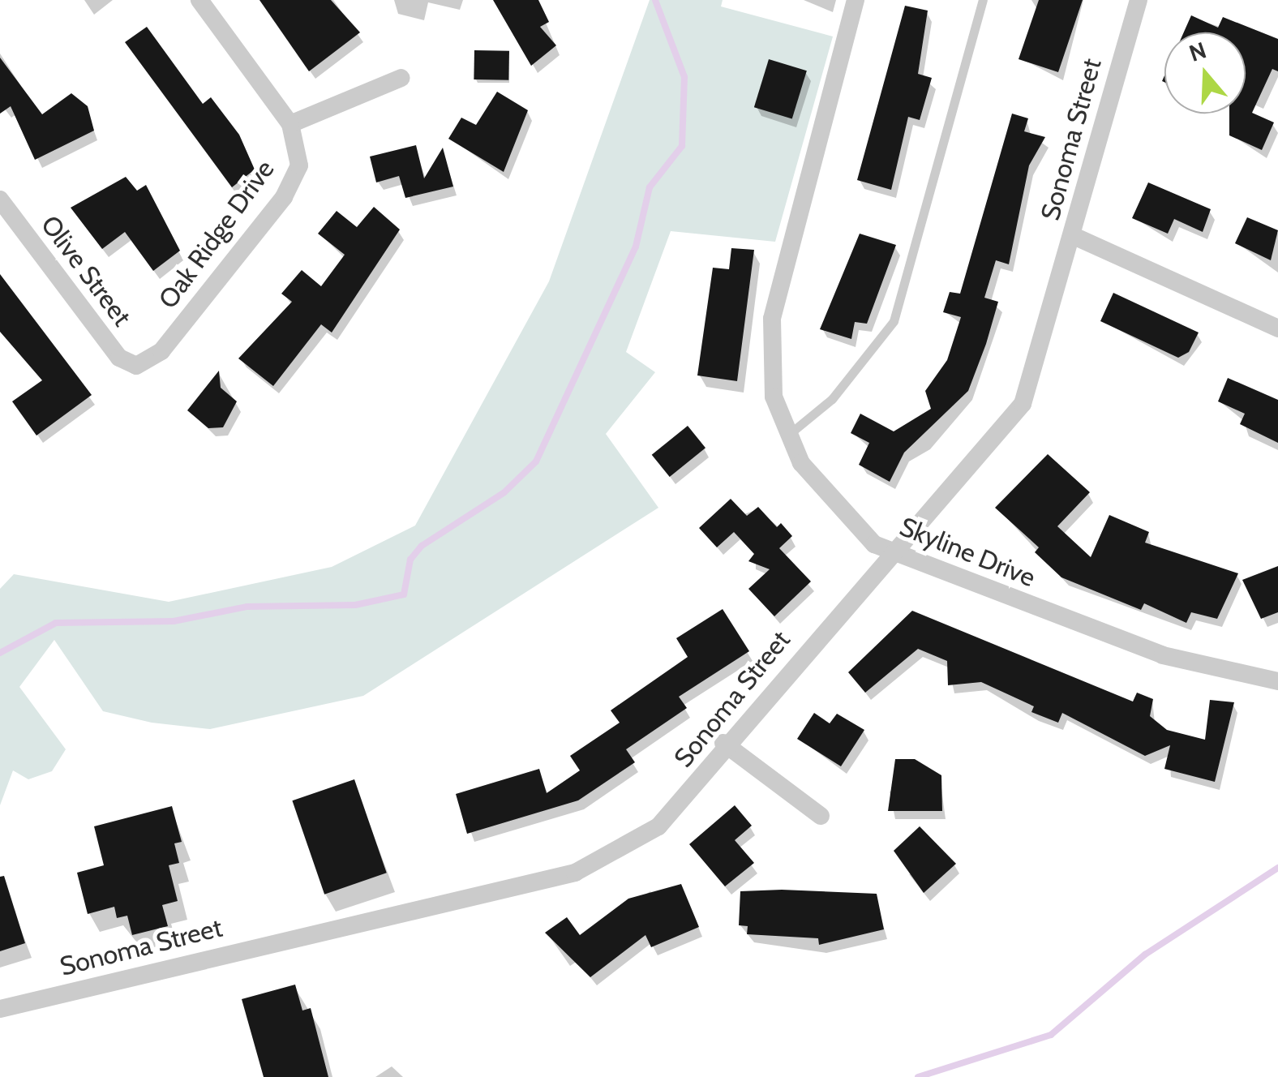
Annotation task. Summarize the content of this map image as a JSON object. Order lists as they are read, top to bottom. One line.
{"streets":{"street":["Sonoma Street","Oak Ridge Drive","Olive Street","Skyline Drive"]},"crossings":[["Sonoma Street","Skyline Drive"],["Oak Ridge Drive","Olive Street"]],"north":"top"}
